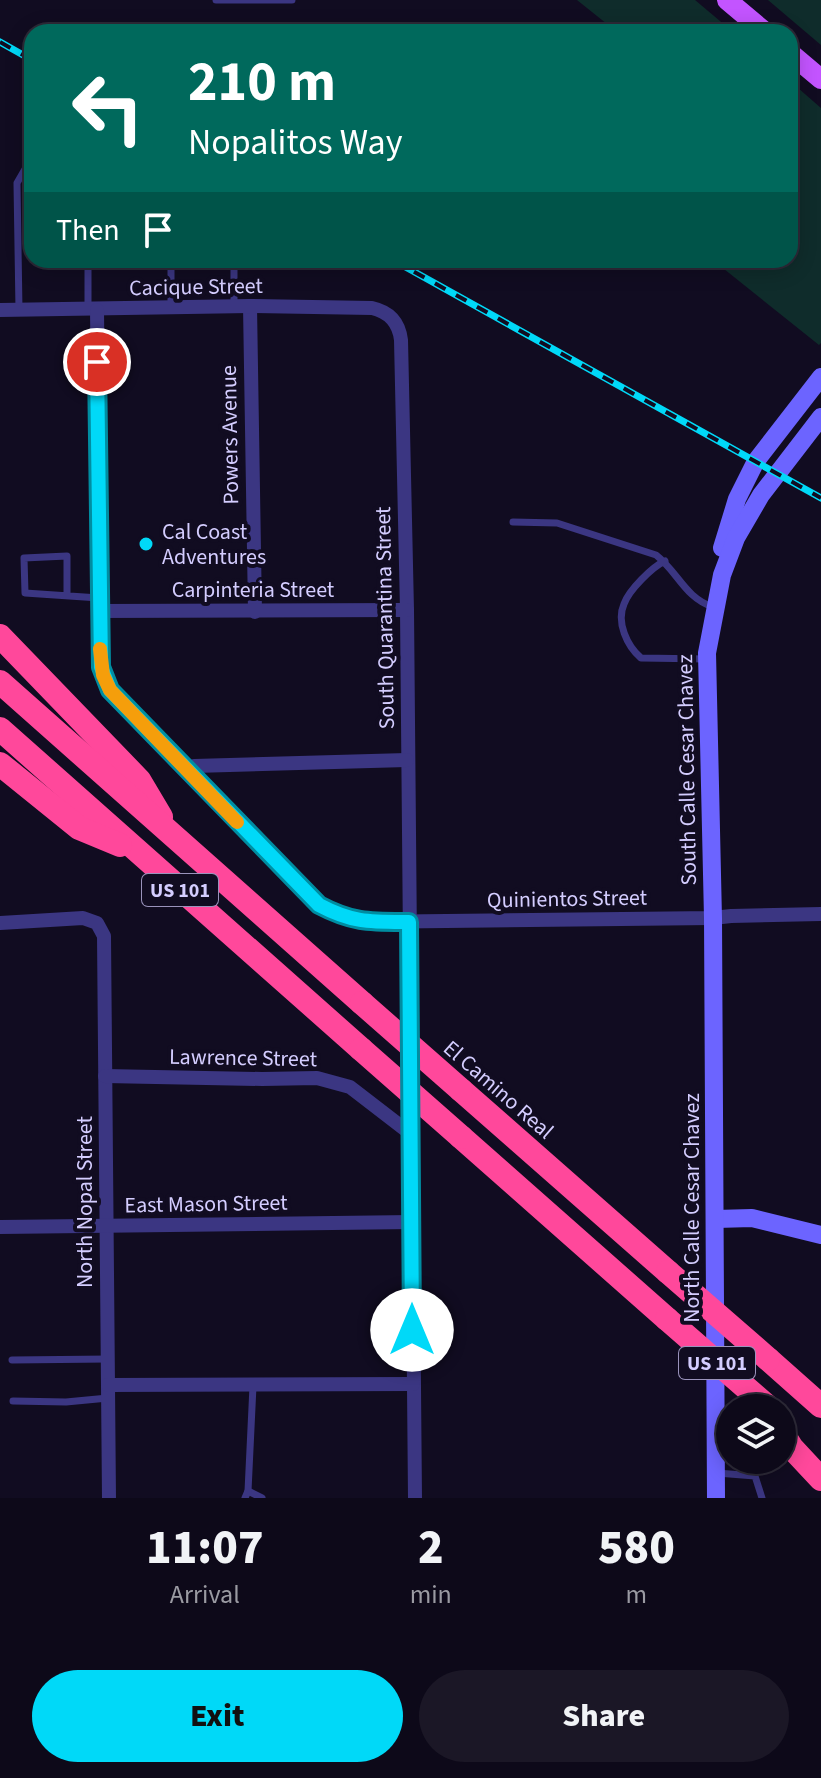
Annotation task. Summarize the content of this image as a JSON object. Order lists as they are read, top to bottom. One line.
{"streets":{"highway":["US 101","El Camino Real"],"street":["Cacique Street","Powers Avenue","Carpinteria Street","South Quarantina Street","South Calle Cesar Chavez","Quinientos Street","Lawrence Street","North Nopal Street","East Mason Street","North Calle Cesar Chavez"]},"crossings":[["Cacique Street","Powers Avenue"],["Cacique Street","South Quarantina Street"],["Cacique Street","Quinientos Street"],["Powers Avenue","Carpinteria Street"],["Carpinteria Street","South Quarantina Street"],["Carpinteria Street","Quinientos Street"],["South Quarantina Street","Quinientos Street"],["South Quarantina Street","Lawrence Street"],["South Quarantina Street","East Mason Street"],["South Calle Cesar Chavez","Quinientos Street"],["South Calle Cesar Chavez","North Calle Cesar Chavez"],["Quinientos Street","North Calle Cesar Chavez"],["Lawrence Street","North Nopal Street"],["North Nopal Street","East Mason Street"]],"places":["Cal Coast Adventures"],"page":{"turn":["210 m","Nopalitos Way"],"then":"Then","eta":["11:07","Arrival","2","min","580","m"],"buttons":["Exit","Share"]}}
